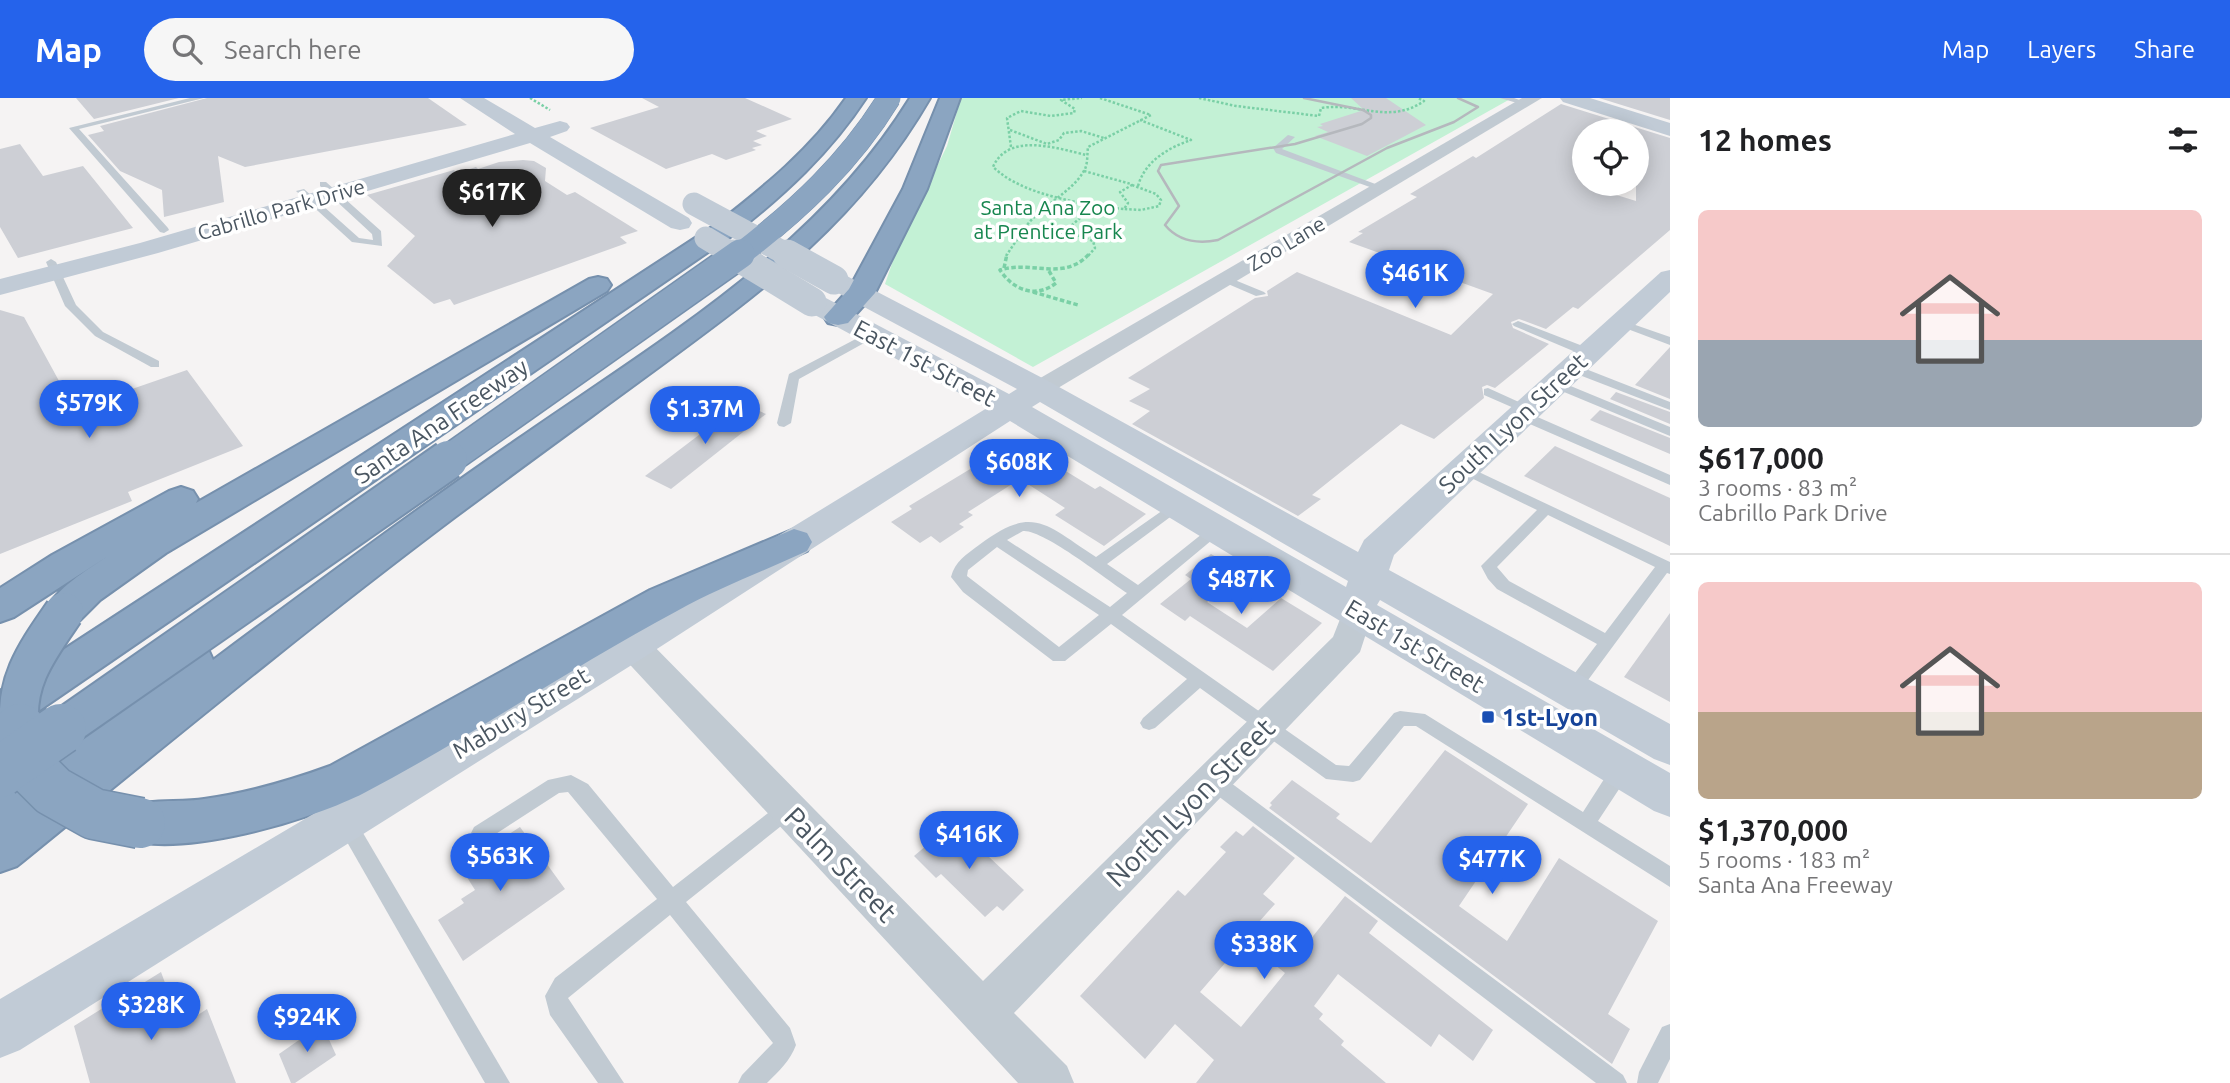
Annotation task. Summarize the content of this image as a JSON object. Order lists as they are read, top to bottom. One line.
{"streets":{"highway":["Santa Ana Freeway"],"main road":["Cabrillo Park Drive","East 1st Street","South Lyon Street","Mabury Street"],"street":["Zoo Lane","North Lyon Street","Palm Street"]},"crossings":[["Cabrillo Park Drive","East 1st Street"],["Zoo Lane","East 1st Street"],["Zoo Lane","Mabury Street"],["East 1st Street","South Lyon Street"],["East 1st Street","Mabury Street"],["East 1st Street","North Lyon Street"],["South Lyon Street","North Lyon Street"],["Mabury Street","Palm Street"],["North Lyon Street","Palm Street"]],"parks":["Santa Ana Zoo at Prentice Park"],"places":{"transit":["1st-Lyon"]},"page":{"header":"Map","search":"Search here","nav":["Map","Layers","Share"],"heading":"12 homes","price":["$617K","$461K","$579K","$1.37M","$608K","$487K","$416K","$563K","$477K","$338K","$328K","$924K"],"list":[{"name":"$617,000","note":"3 rooms · 83 m² · Cabrillo Park Drive"},{"name":"$1,370,000","note":"5 rooms · 183 m² · Santa Ana Freeway"}]}}
